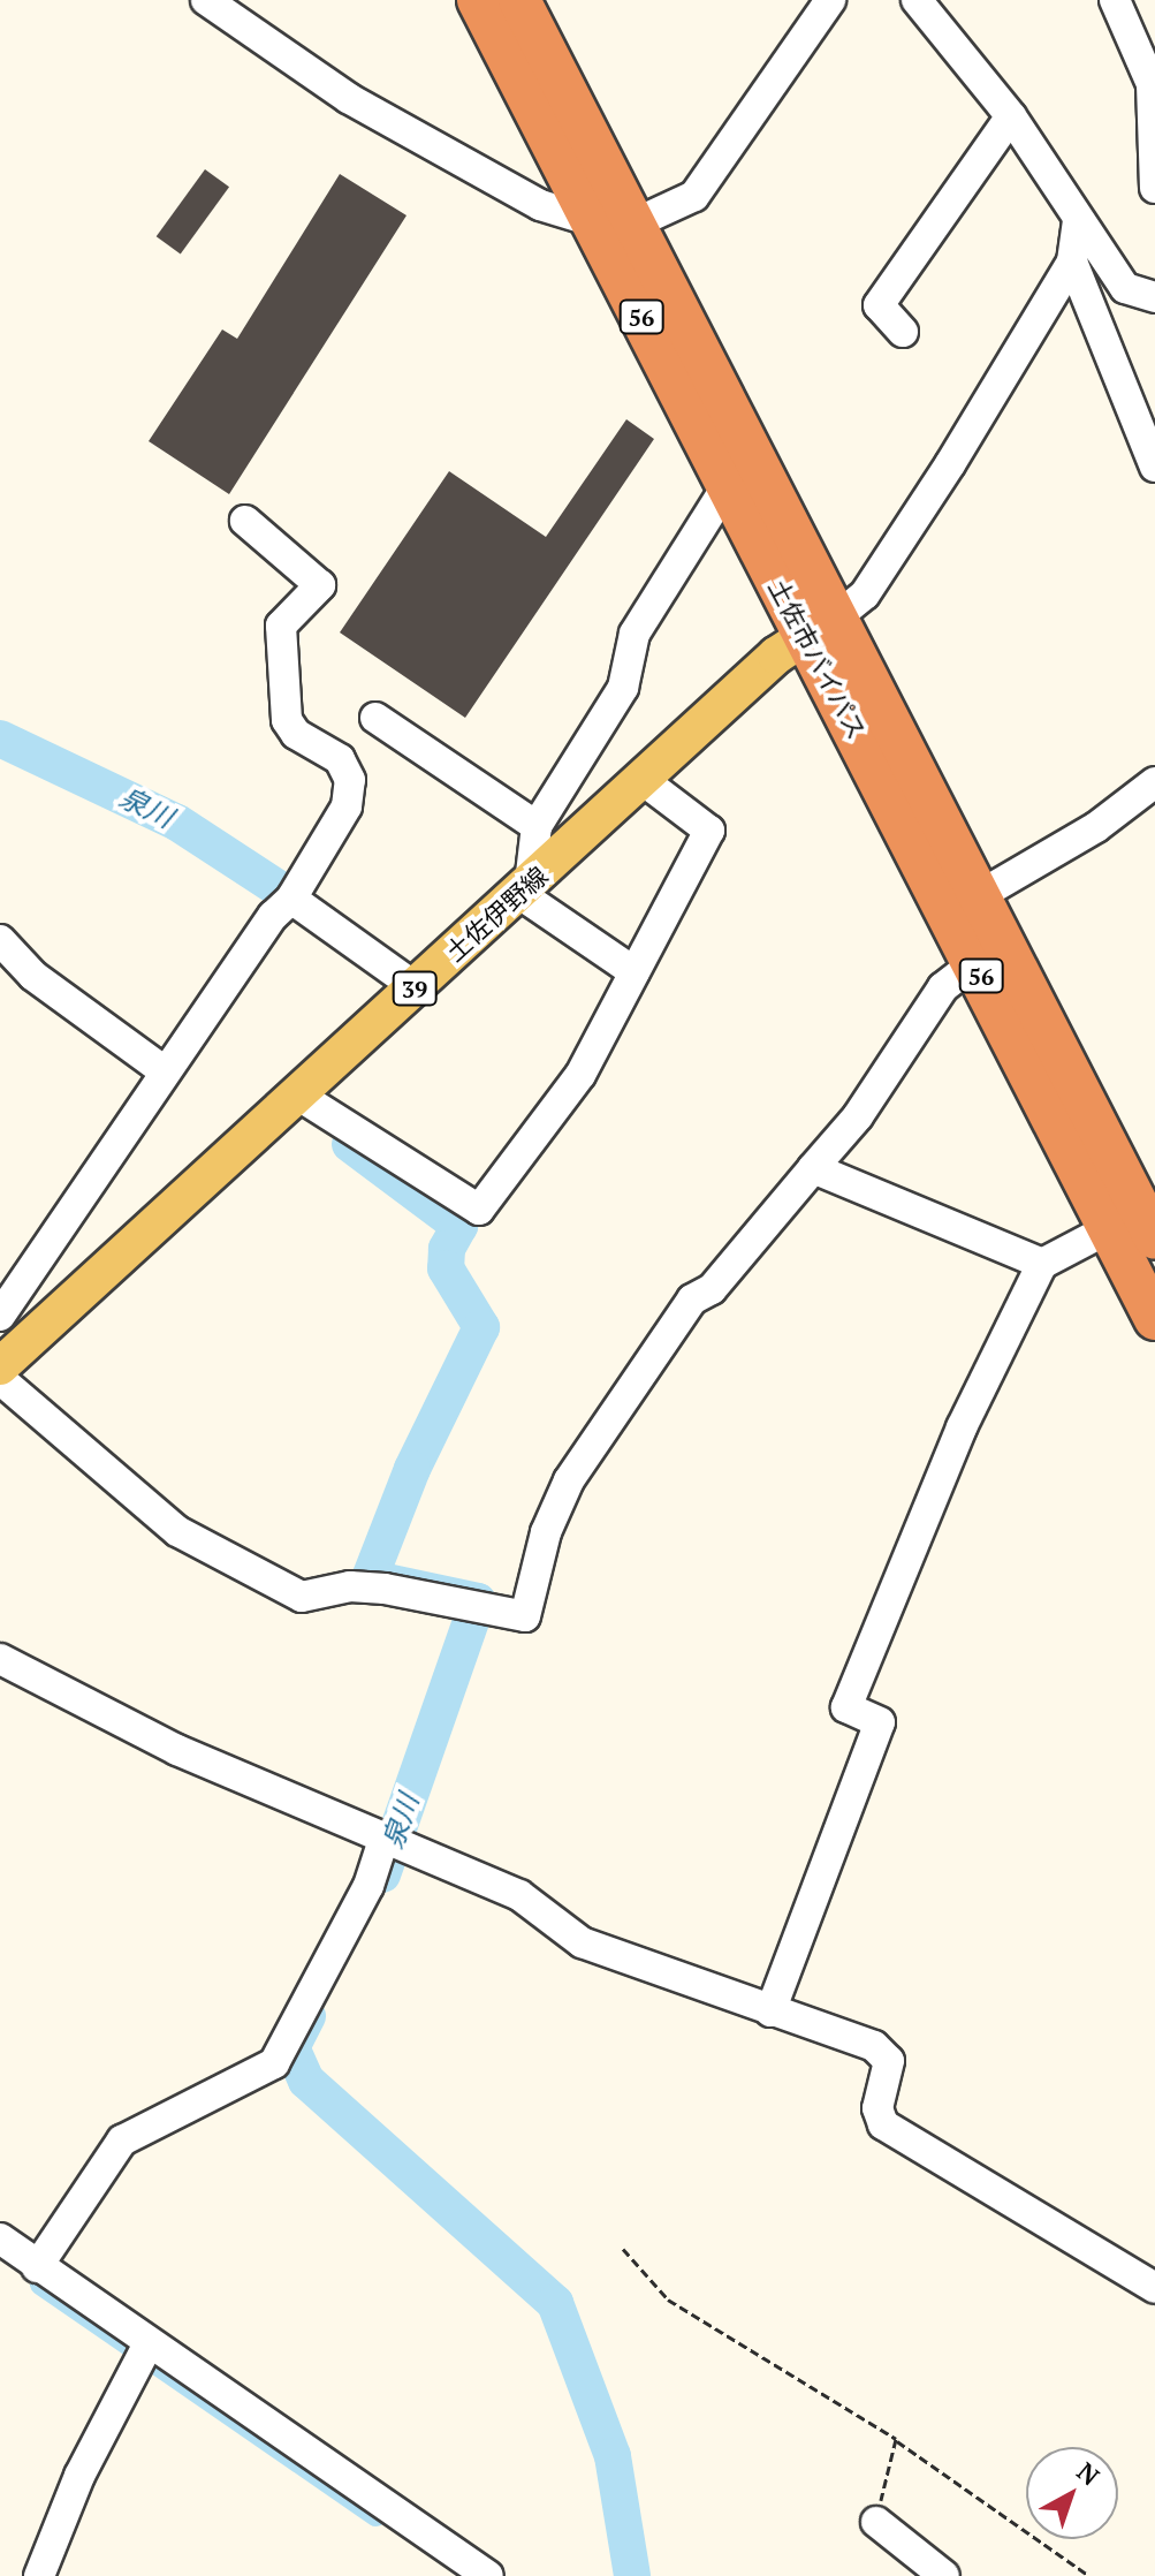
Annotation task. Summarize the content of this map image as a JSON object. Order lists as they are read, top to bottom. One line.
{"streets":{"highway":["56","土佐市バイパス"],"main road":["土佐伊野線","39"]},"crossings":[["土佐市バイパス","土佐伊野線"]],"water":["泉川"],"north":"top right"}
